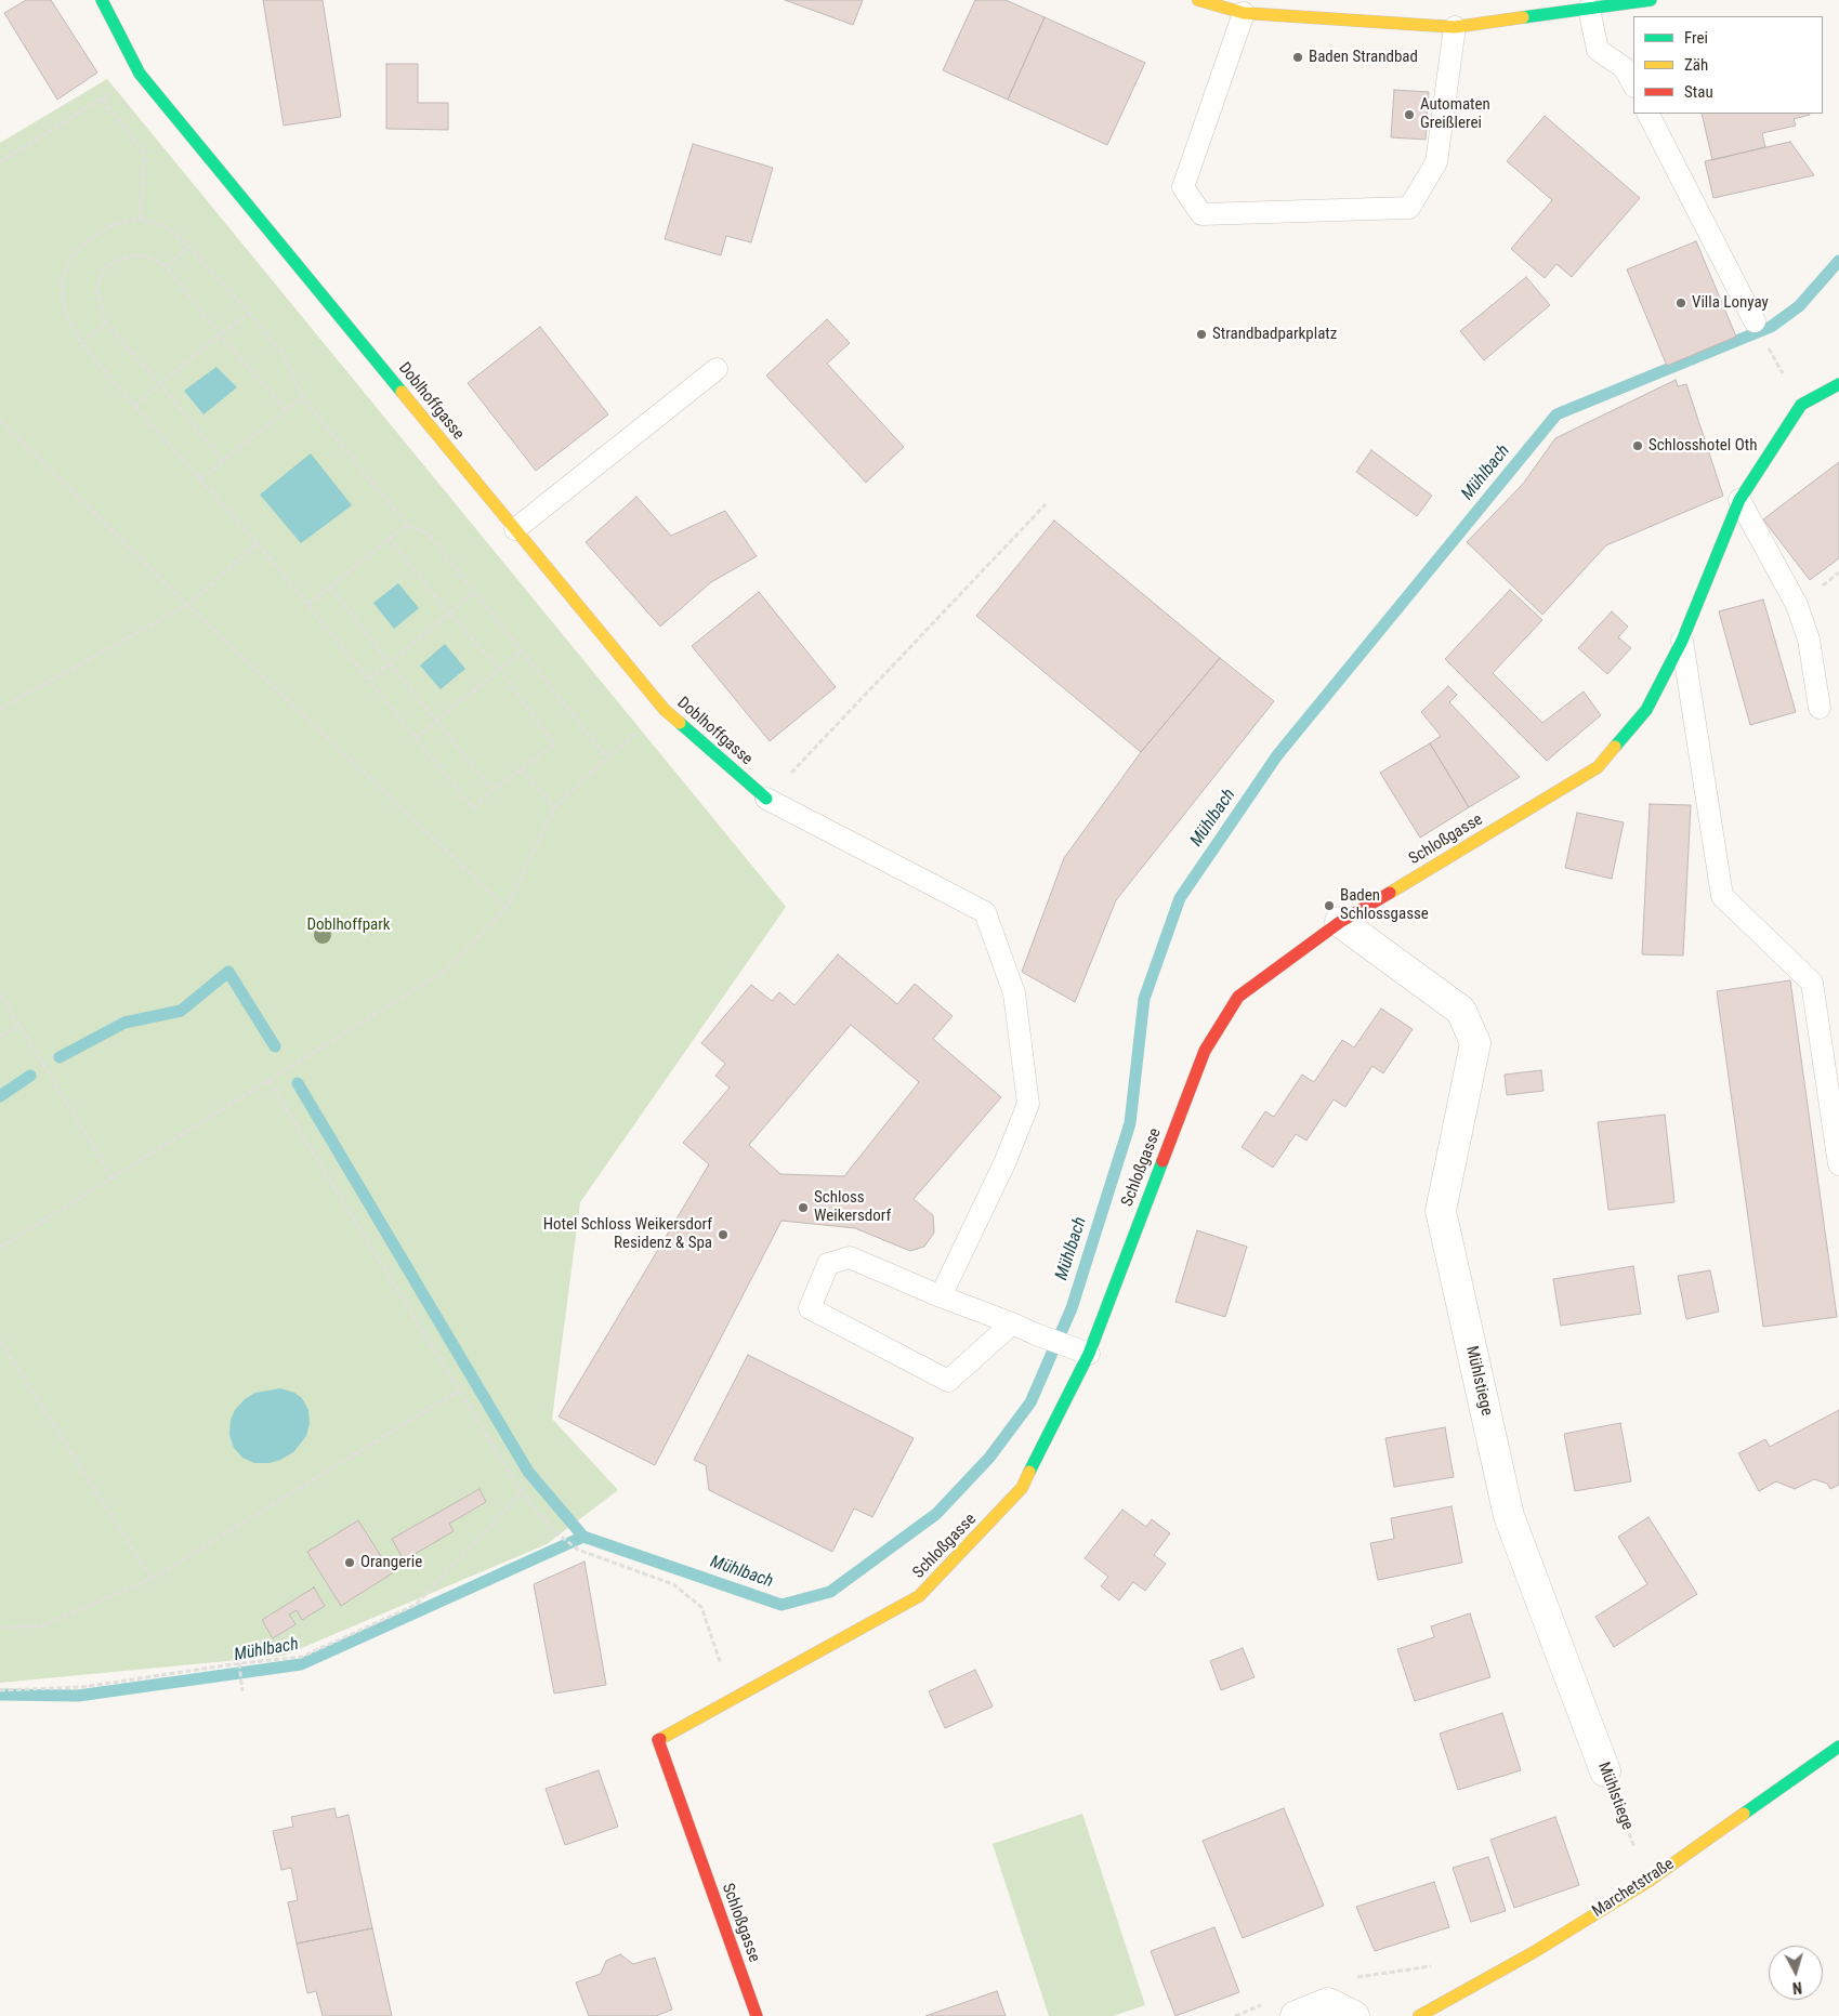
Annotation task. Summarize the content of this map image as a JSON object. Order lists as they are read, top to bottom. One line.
{"streets":{"street":["Doblhoffgasse","Schloßgasse","Mühlstiege","Marchetstraße"]},"crossings":[["Schloßgasse","Mühlstiege"],["Mühlstiege","Marchetstraße"]],"water":["Mühlbach"],"parks":["Doblhoffpark"],"places":["Baden Strandbad","Automaten Greißlerei","Villa Lonyay","Strandbadparkplatz","Schlosshotel Oth","Baden Schlossgasse","Schloss Weikersdorf","Hotel Schloss Weikersdorf Residenz & Spa","Orangerie"],"legend":["Frei","Zäh","Stau"],"north":"bottom"}
